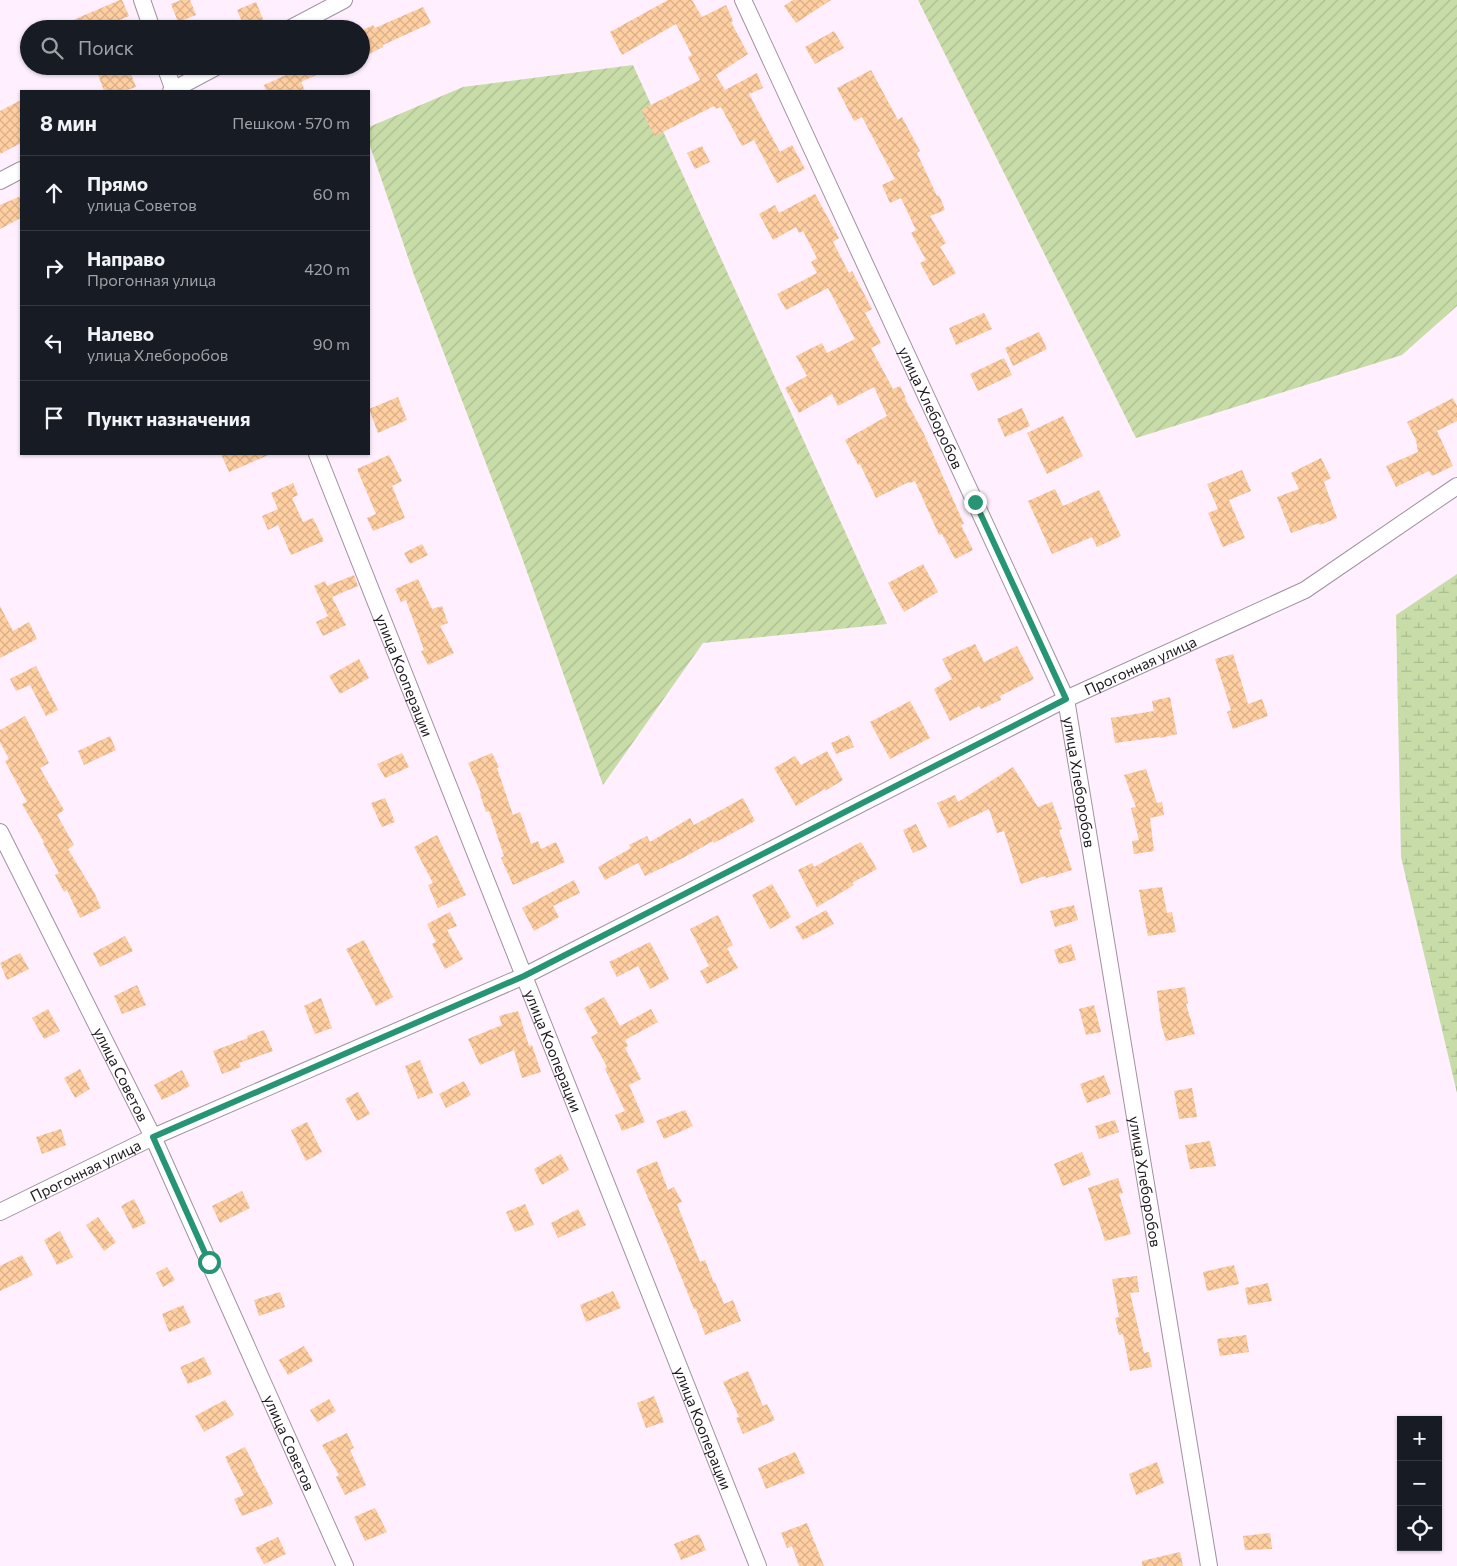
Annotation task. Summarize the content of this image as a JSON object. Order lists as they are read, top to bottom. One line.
{"streets":{"street":["улица Хлеборобов","Прогонная улица","улица Кооперации","улица Советов"]},"crossings":[["улица Хлеборобов","Прогонная улица"],["Прогонная улица","улица Кооперации"],["Прогонная улица","улица Советов"]],"page":{"search":"Поиск","heading":["8 мин","Пешком · 570 m"],"list":[["Прямо","улица Советов","60 m"],["Направо","Прогонная улица","420 m"],["Налево","улица Хлеборобов","90 m"],"Пункт назначения"],"map_buttons":["+","−"]}}
